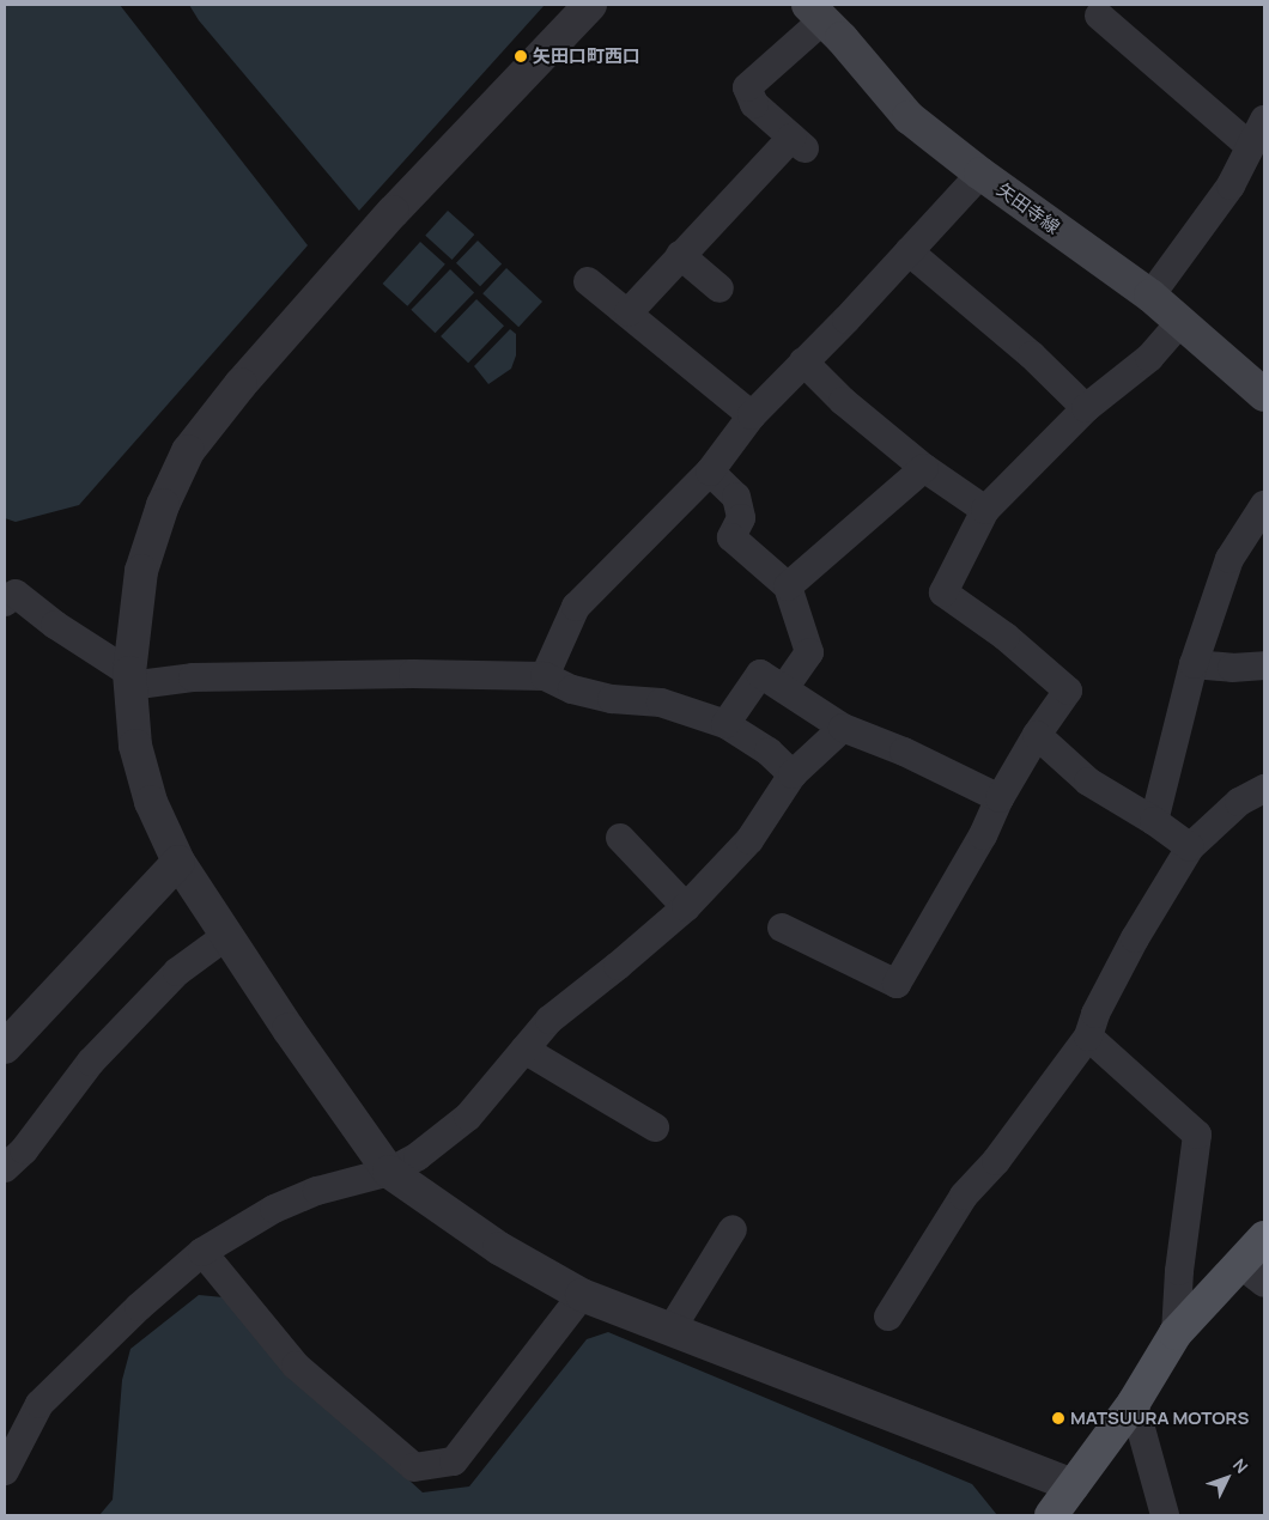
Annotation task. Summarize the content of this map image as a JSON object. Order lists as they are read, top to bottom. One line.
{"streets":{"main road":["矢田寺線"]},"places":["矢田口町西口","MATSUURA MOTORS"],"north":"top right"}
